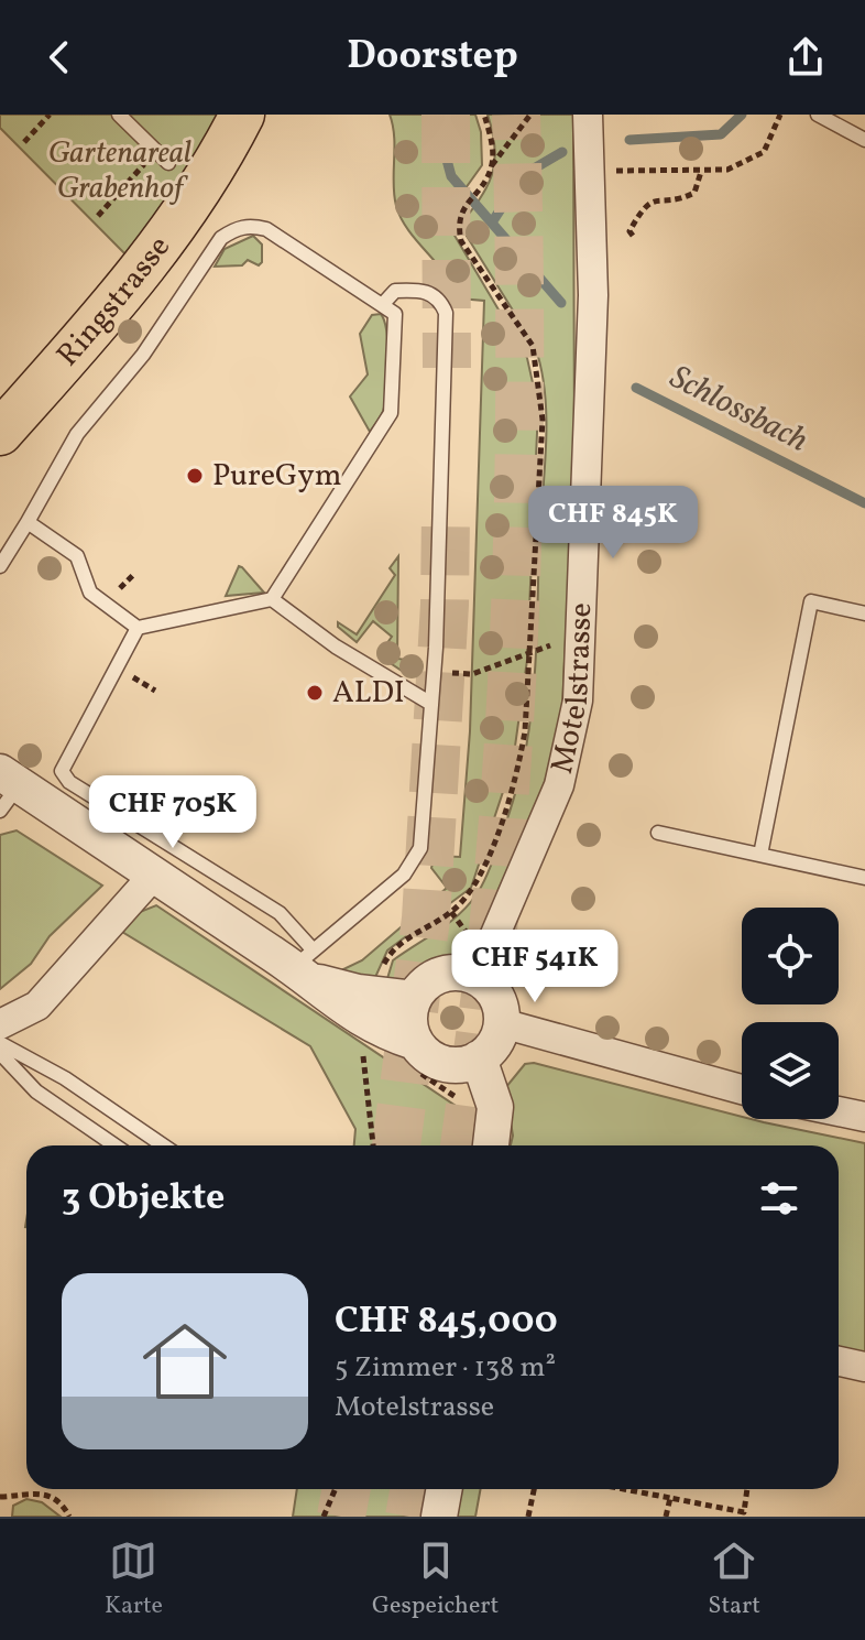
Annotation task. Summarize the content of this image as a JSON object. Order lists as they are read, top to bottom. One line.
{"streets":{"main road":["Ringstrasse"],"street":["Motelstrasse"]},"water":["Schlossbach"],"parks":["Gartenareal Grabenhof"],"places":["PureGym","ALDI"],"page":{"header":"Doorstep","price":["CHF 845K","CHF 705K","CHF 541K"],"heading":"3 Objekte","list":[{"name":"CHF 845,000","note":"5 Zimmer · 138 m² · Motelstrasse"}],"tabs":["Karte","Gespeichert","Start"]}}
